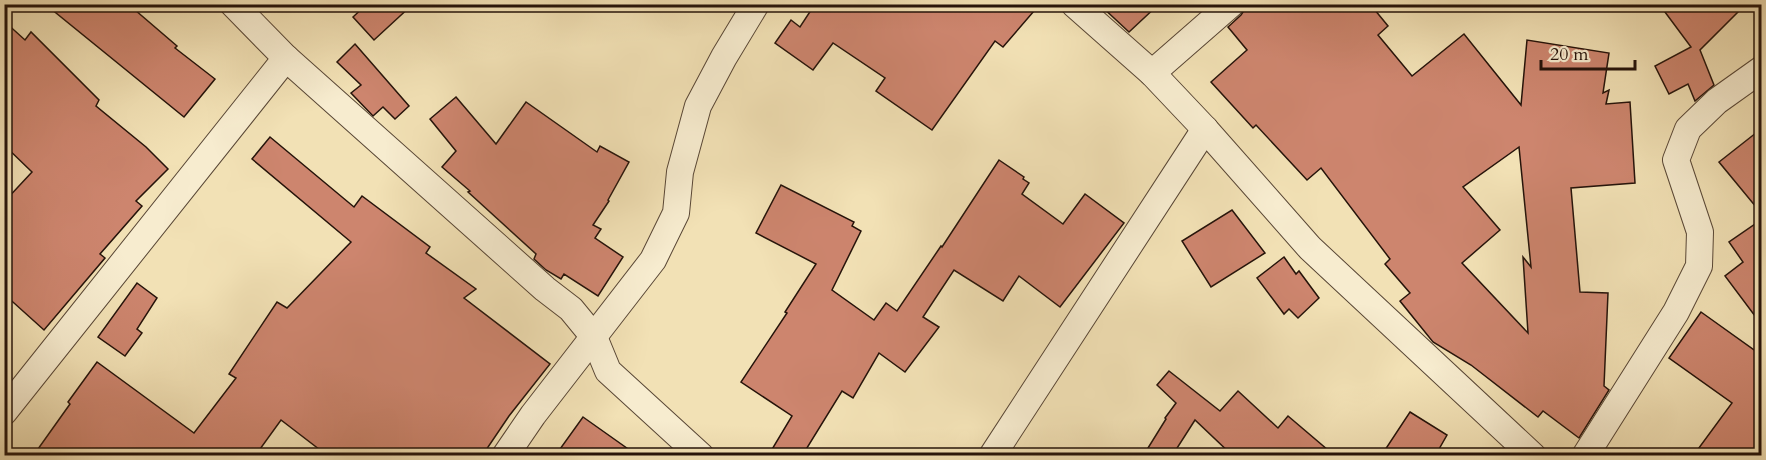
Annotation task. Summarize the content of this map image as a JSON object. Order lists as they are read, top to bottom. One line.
{"scale_bar":"20 m"}
